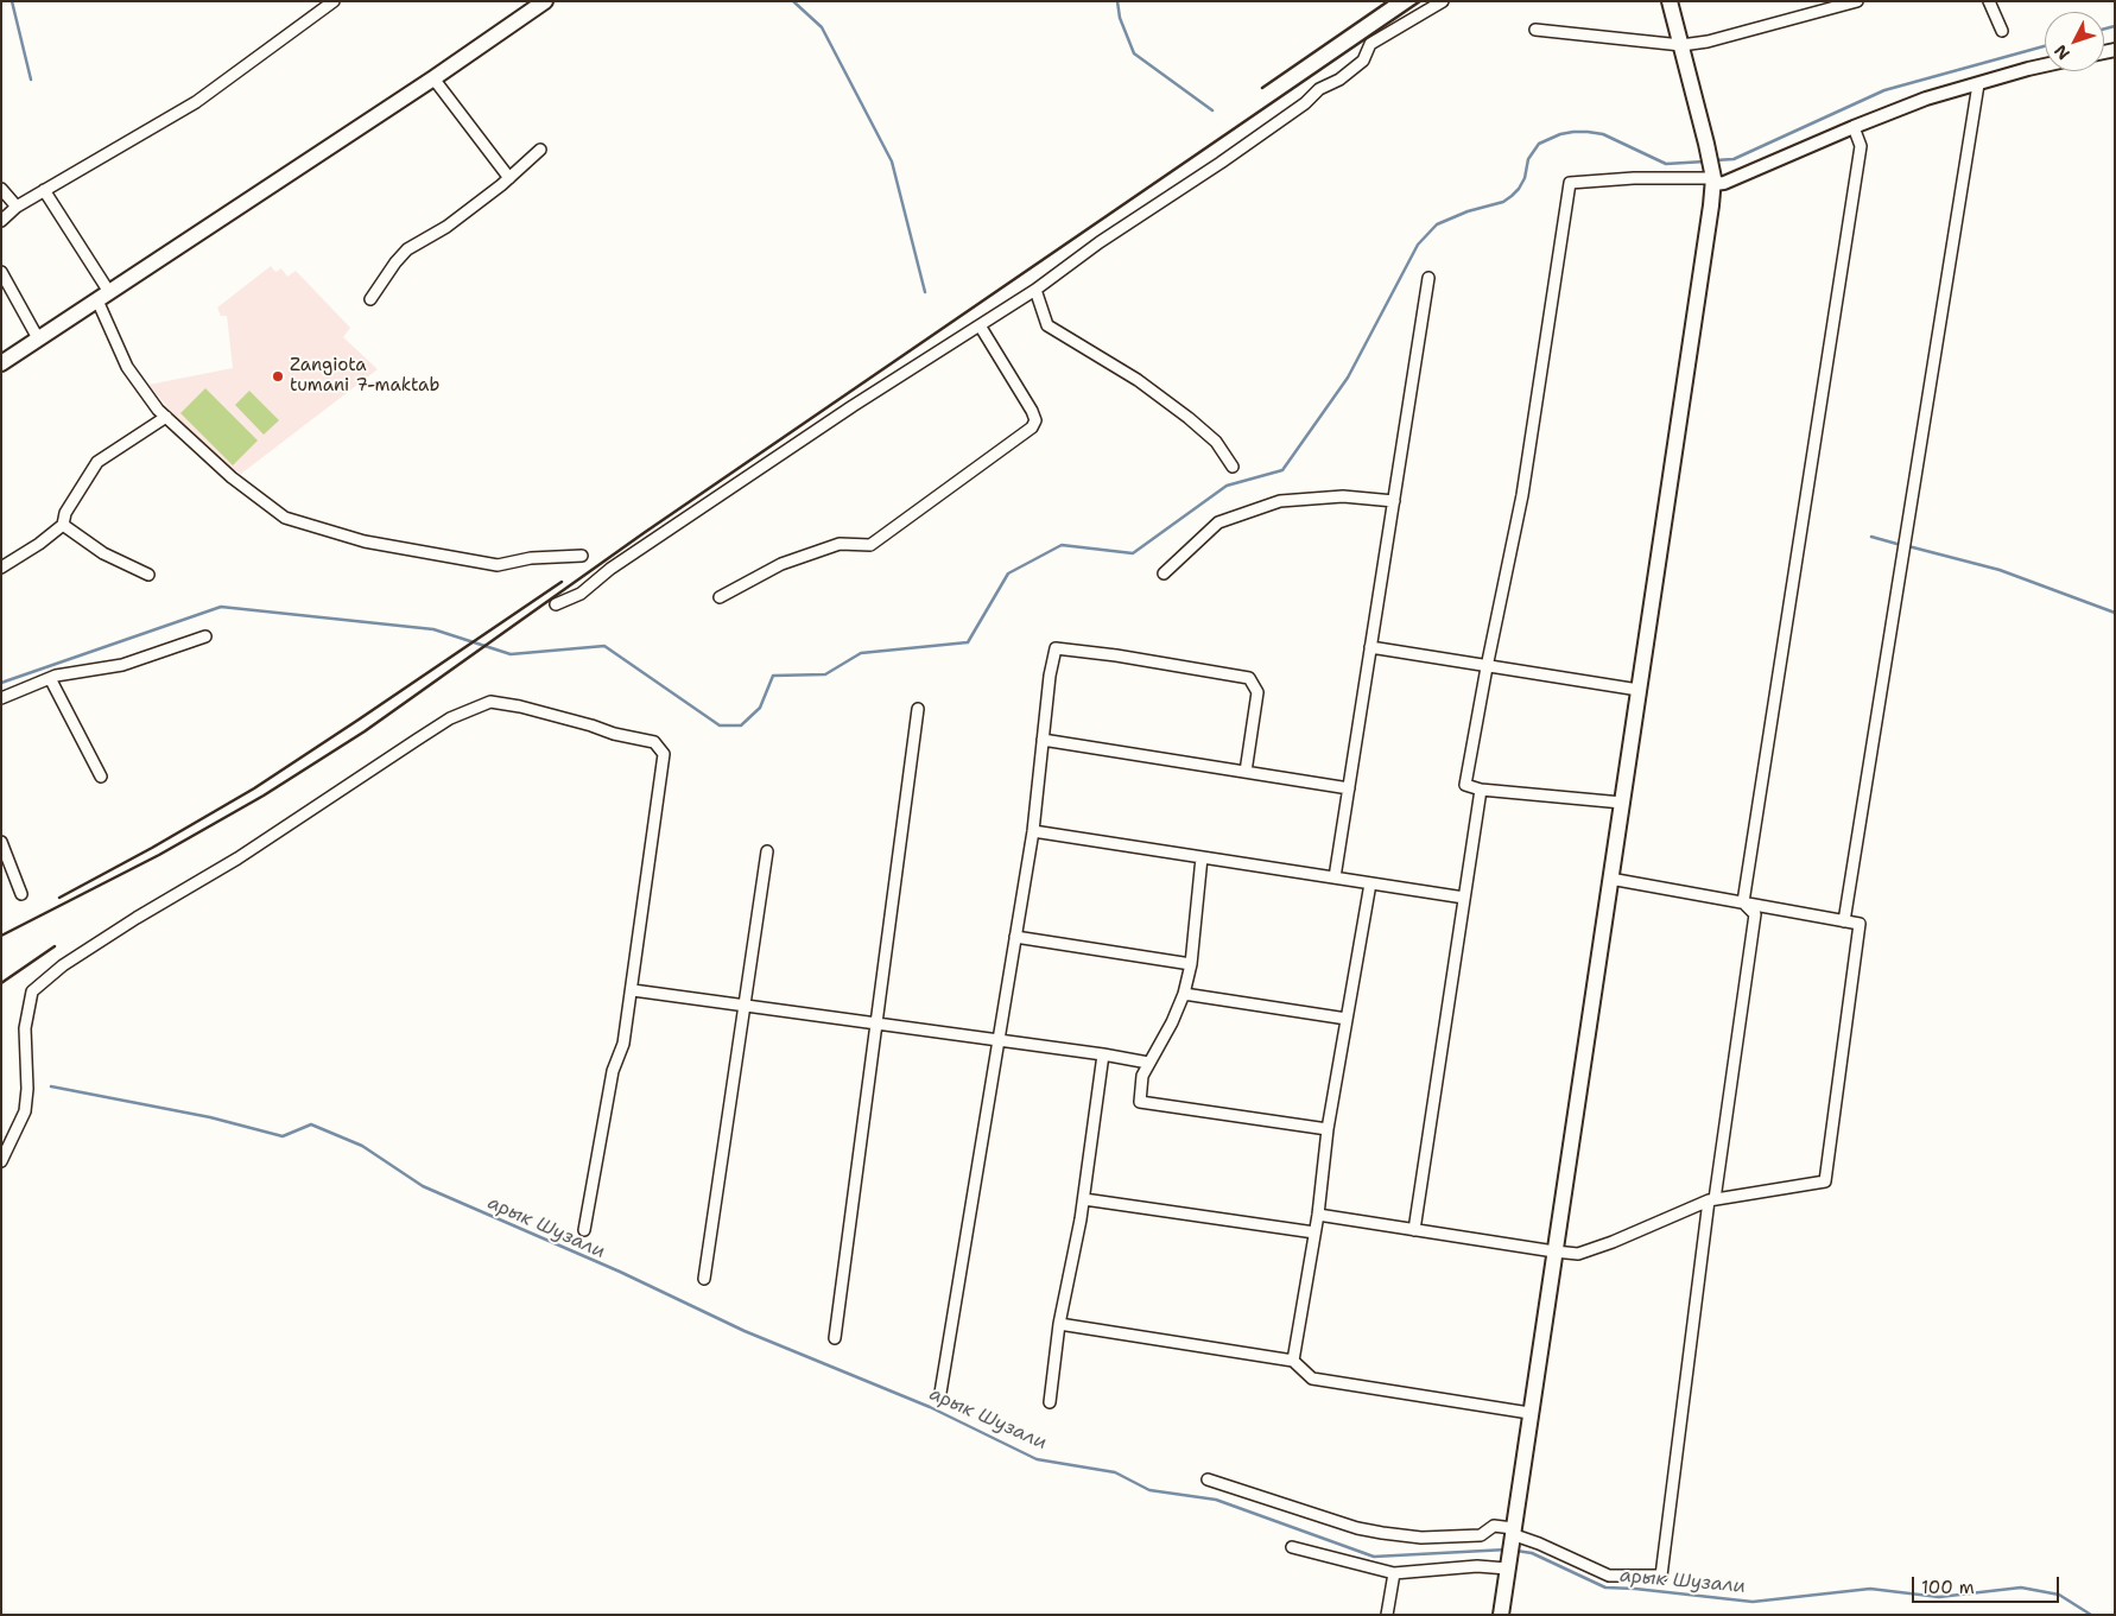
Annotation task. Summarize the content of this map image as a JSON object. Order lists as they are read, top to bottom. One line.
{"water":["арык Шузали"],"places":["Zangiota tumani 7-maktab"],"scale_bar":"100 m","north":"bottom left"}
